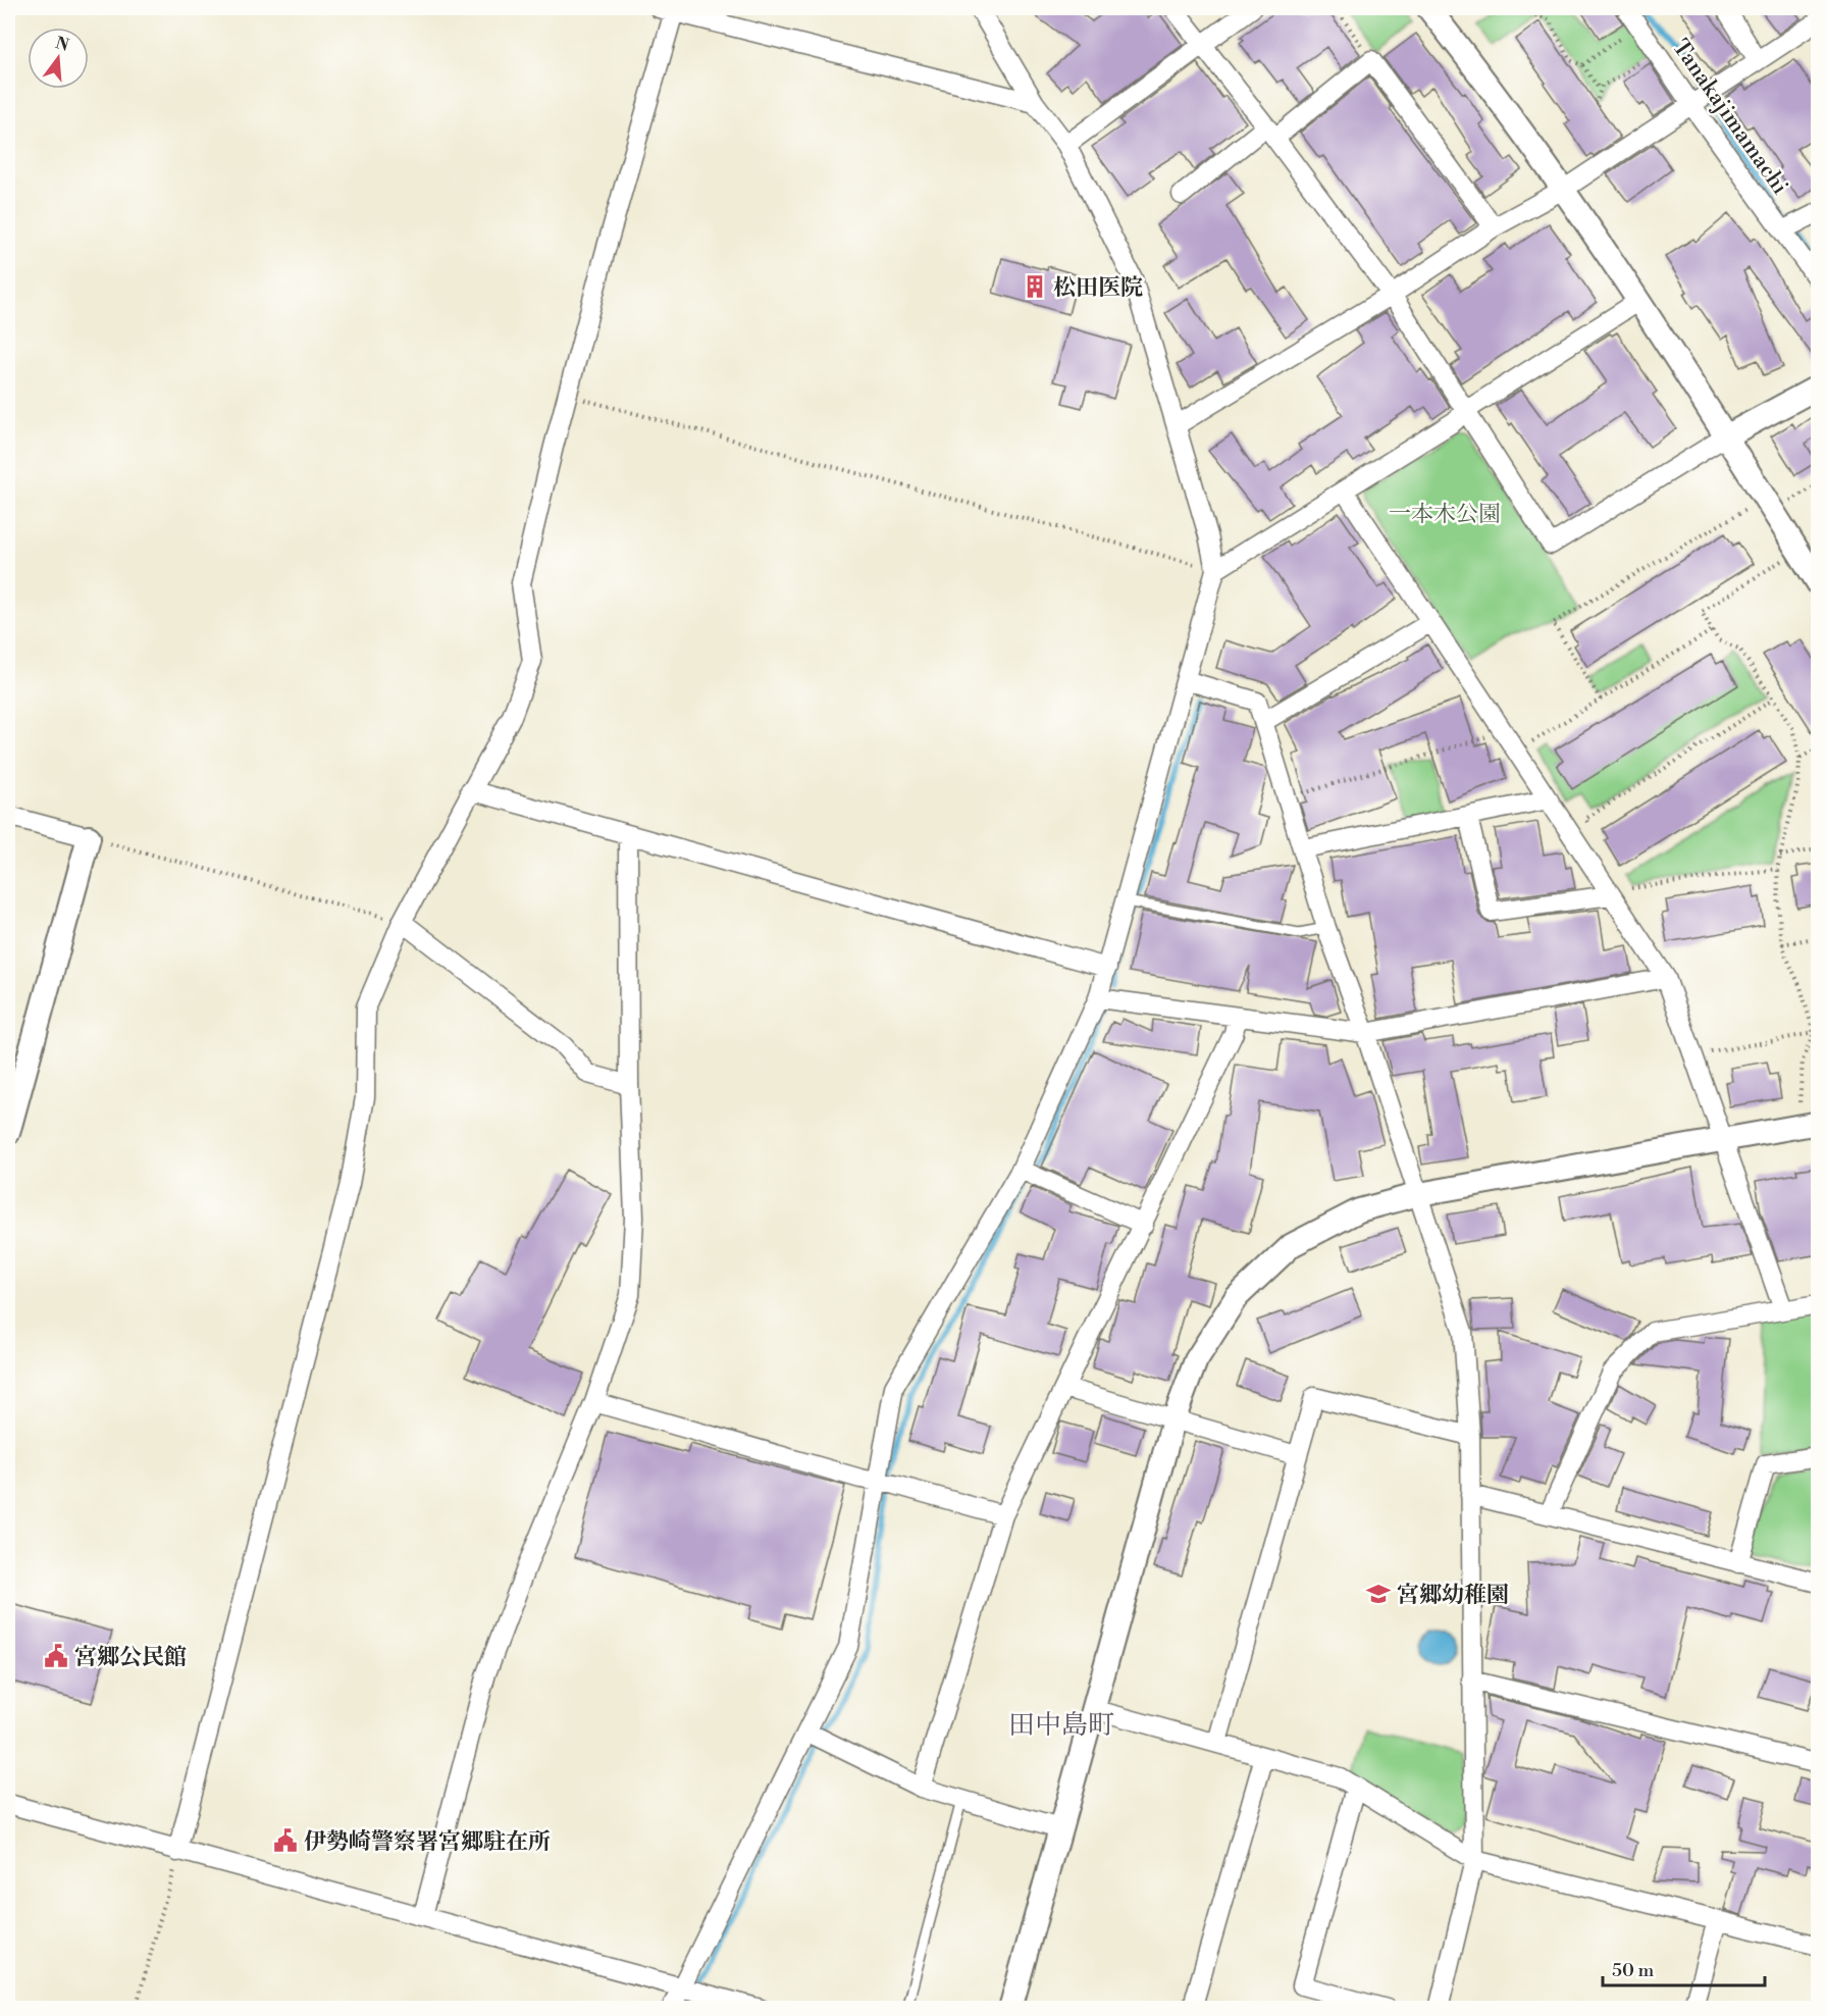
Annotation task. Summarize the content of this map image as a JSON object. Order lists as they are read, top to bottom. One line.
{"streets":{"street":["Tanakajimamachi"]},"districts":["田中島町"],"parks":["一本木公園"],"places":{"building":["松田医院"],"school or university":["宮郷幼稚園"],"public building":["宮郷公民館","伊勢崎警察署宮郷駐在所"]},"scale_bar":"50 m","north":"top"}
